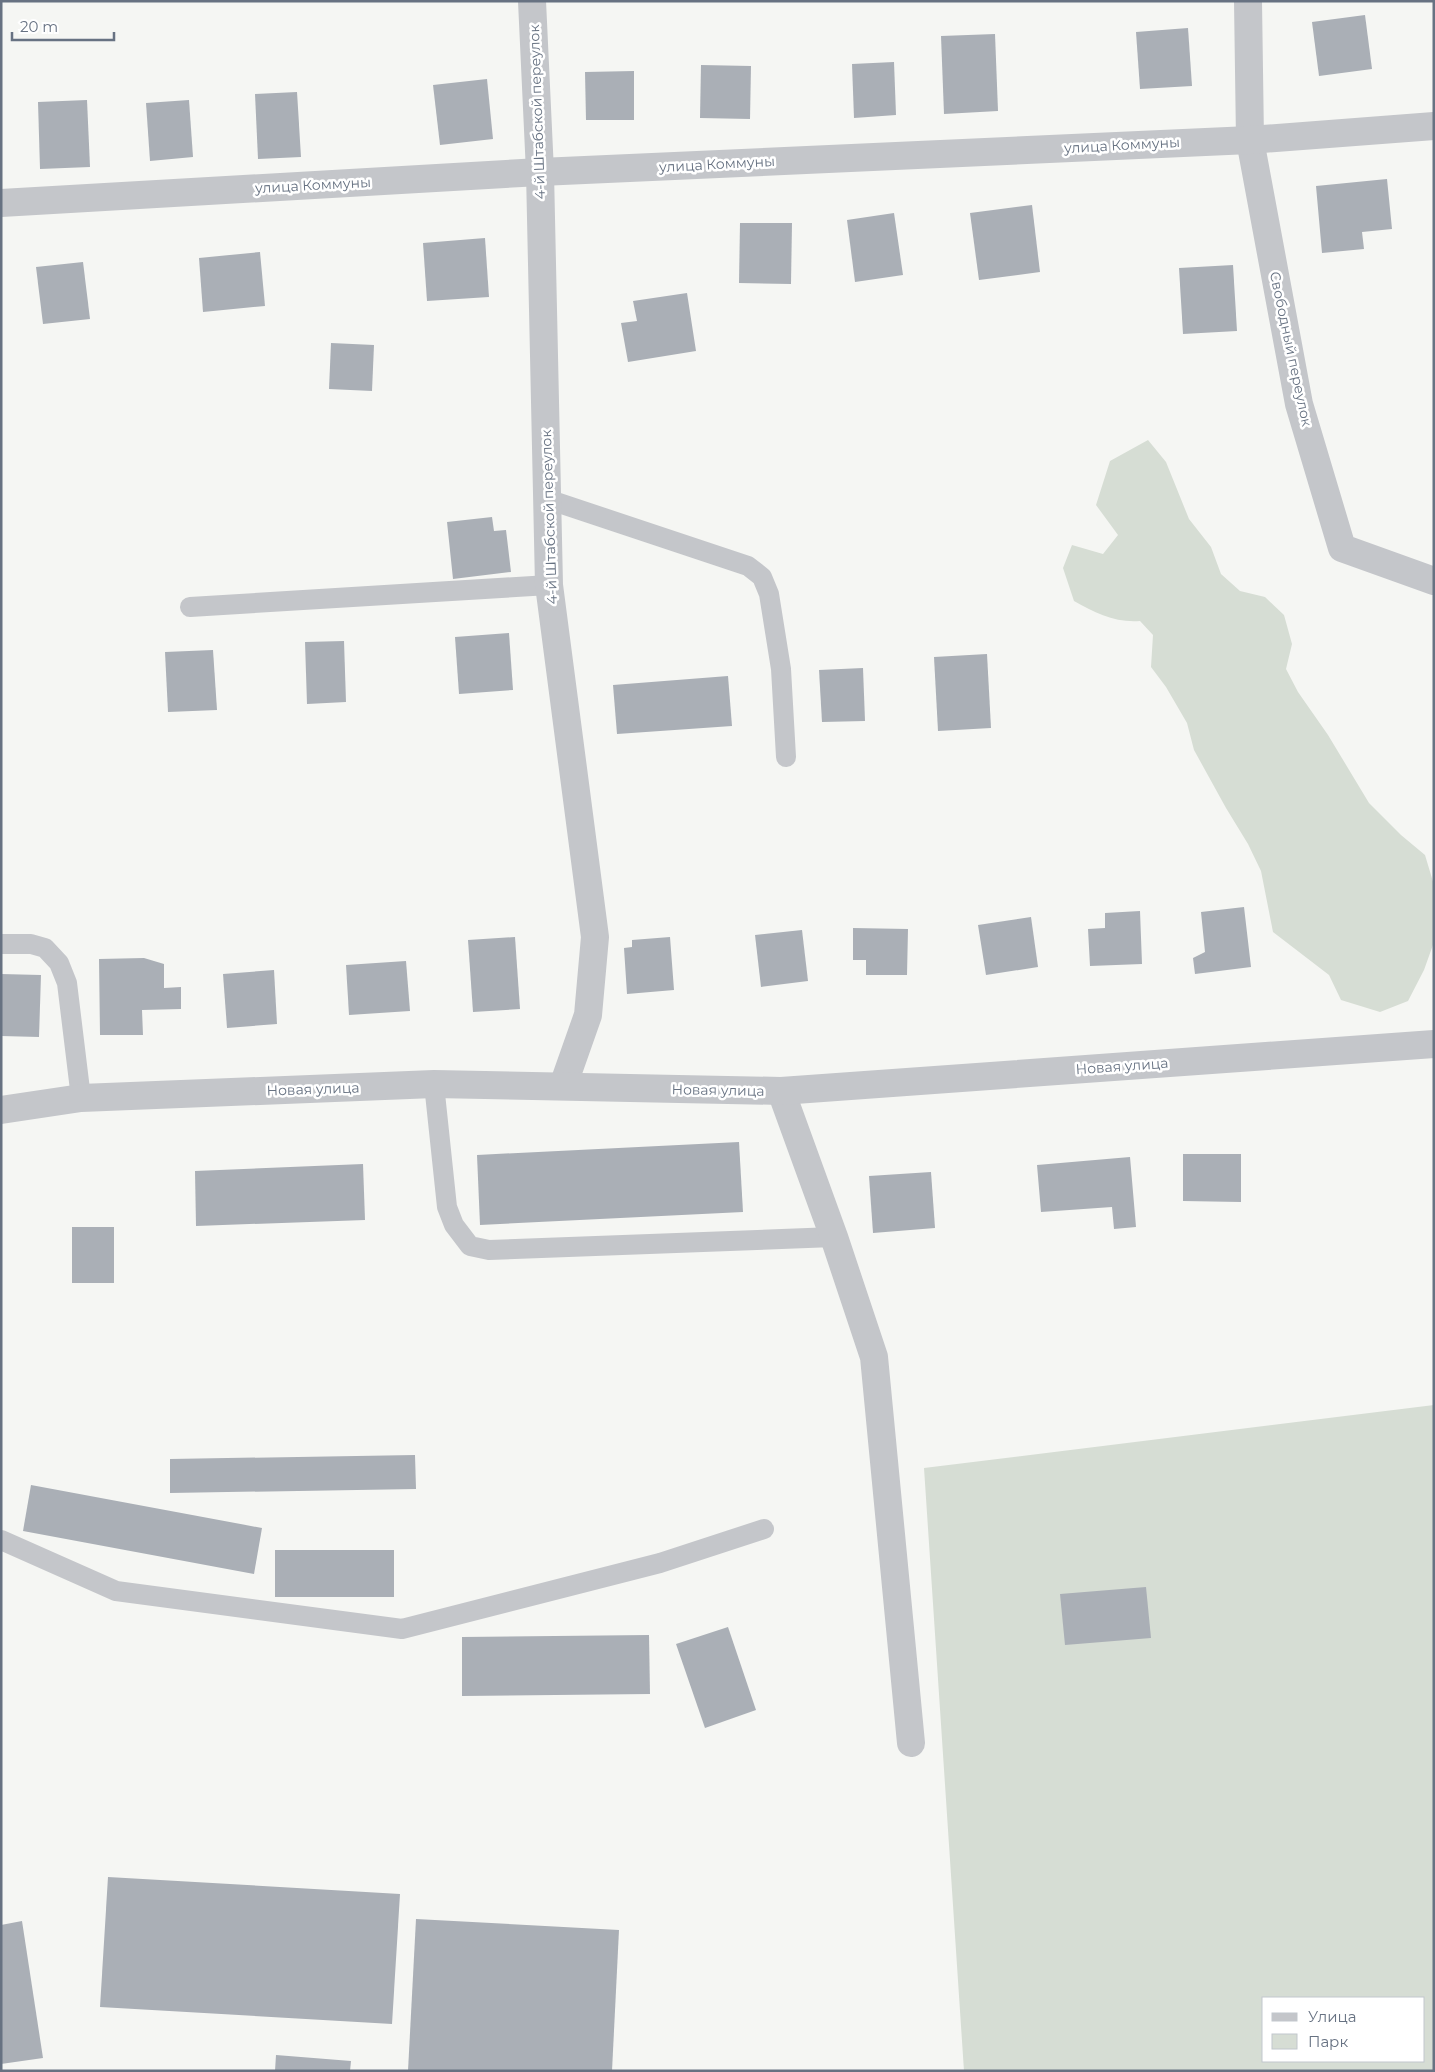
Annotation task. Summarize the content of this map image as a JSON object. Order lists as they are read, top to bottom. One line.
{"streets":{"street":["4-й Штабской переулок","улица Коммуны","Свободный переулок","Новая улица"]},"crossings":[["4-й Штабской переулок","улица Коммуны"],["4-й Штабской переулок","Новая улица"],["улица Коммуны","Свободный переулок"]],"legend":["Улица","Парк"],"scale_bar":"20 m"}
